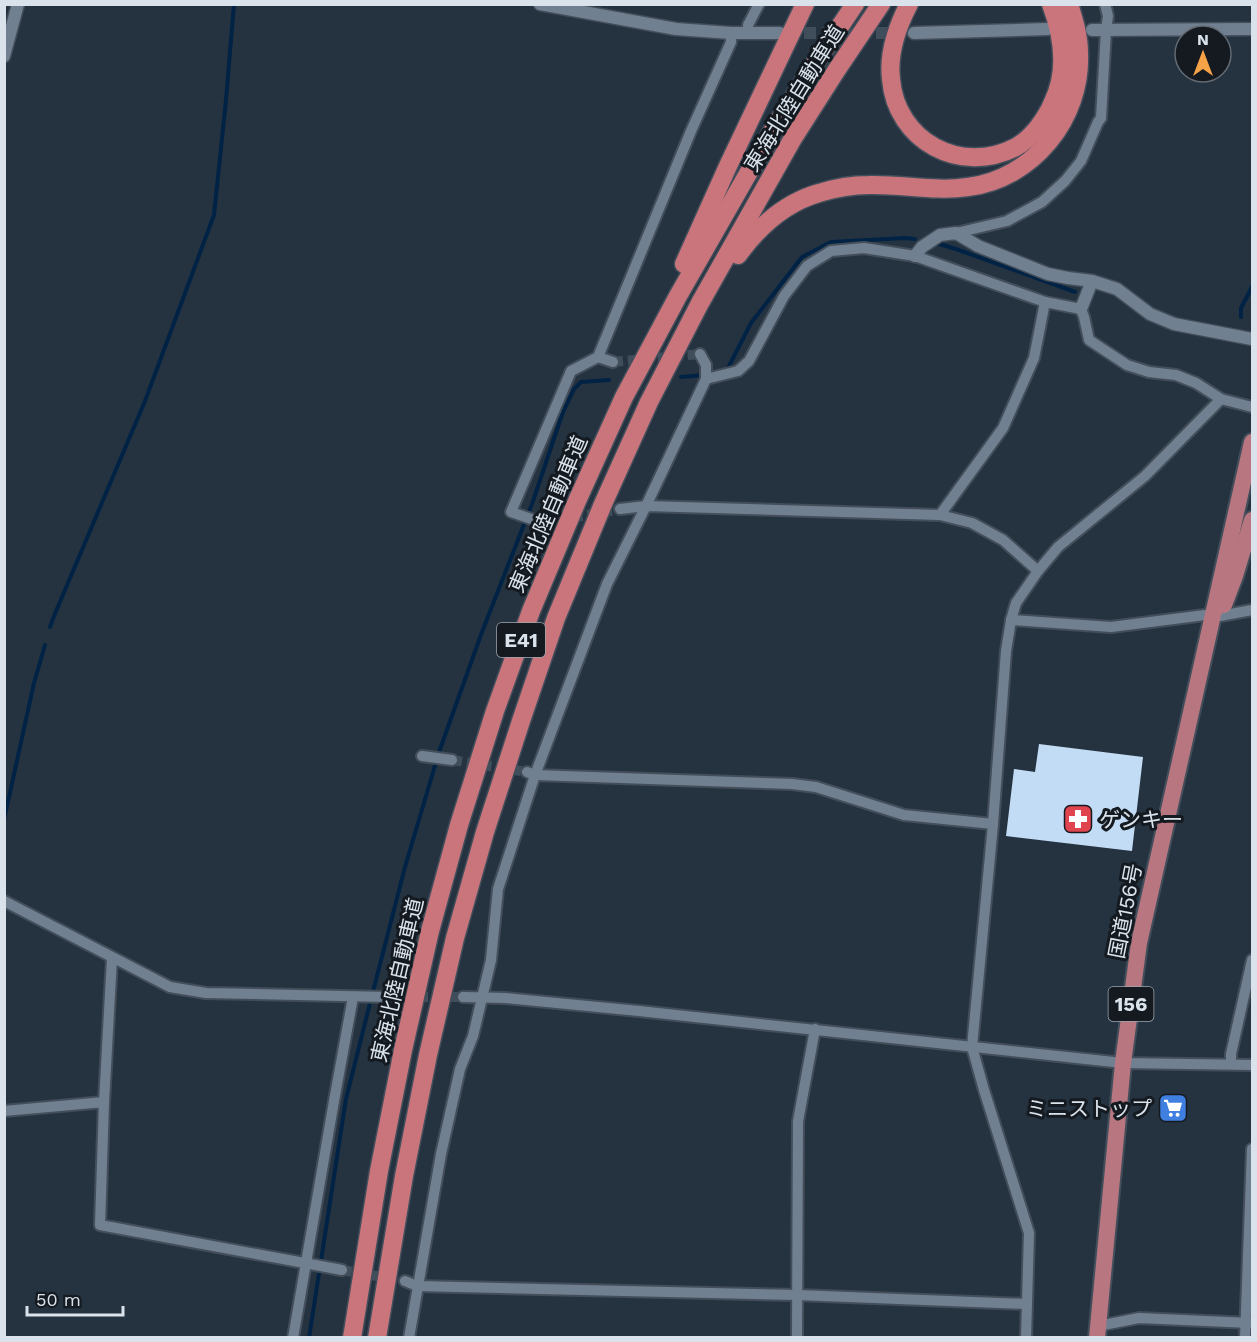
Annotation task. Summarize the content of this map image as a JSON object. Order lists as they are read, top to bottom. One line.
{"streets":{"highway":["東海北陸自動車道","E41","国道156号","156"]},"places":{"pharmacy":["ゲンキー"],"supermarket":["ミニストップ"]},"scale_bar":"50 m","north":"top"}
